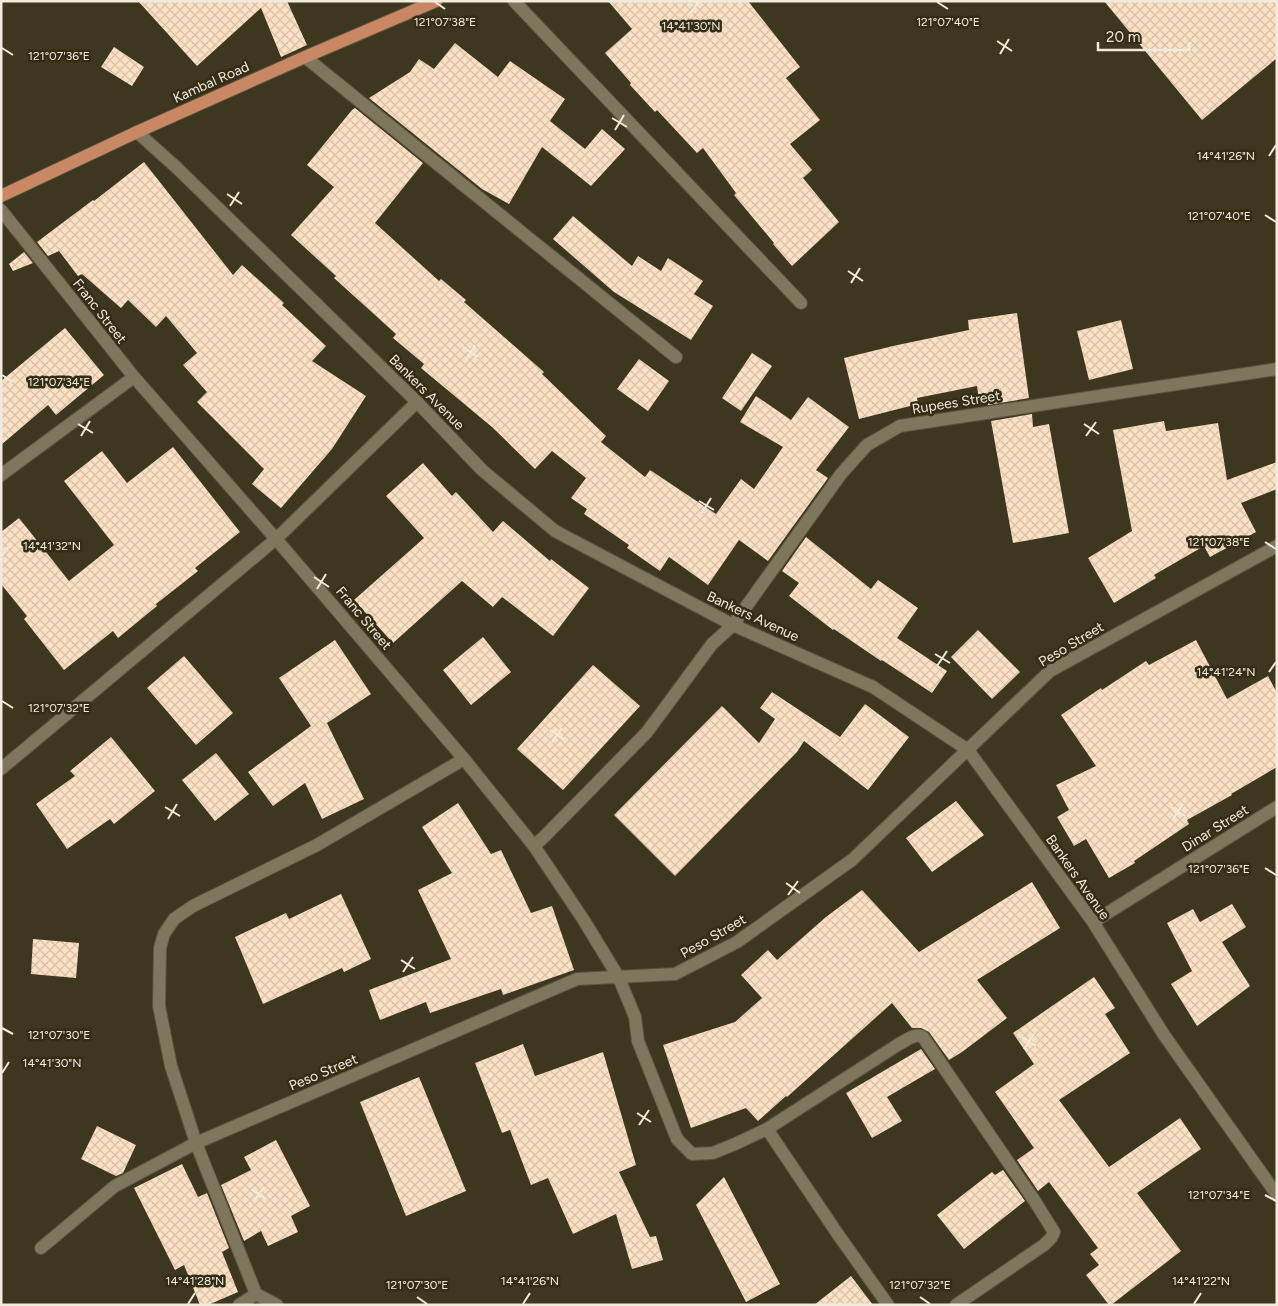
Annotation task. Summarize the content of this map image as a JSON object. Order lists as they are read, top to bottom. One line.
{"streets":{"main road":["Kambal Road"],"street":["Franc Street","Bankers Avenue","Rupees Street","Peso Street","Dinar Street"]},"crossings":[["Kambal Road","Bankers Avenue"],["Franc Street","Rupees Street"],["Franc Street","Peso Street"],["Bankers Avenue","Rupees Street"],["Bankers Avenue","Peso Street"],["Bankers Avenue","Dinar Street"]],"scale_bar":"20 m","coordinates":["121°07'38\"E","121°07'40\"E","14°41'30\"N","121°07'36\"E","14°41'26\"N","121°07'34\"E","14°41'32\"N","14°41'24\"N","121°07'32\"E","121°07'30\"E","14°41'28\"N","14°41'22\"N"]}
